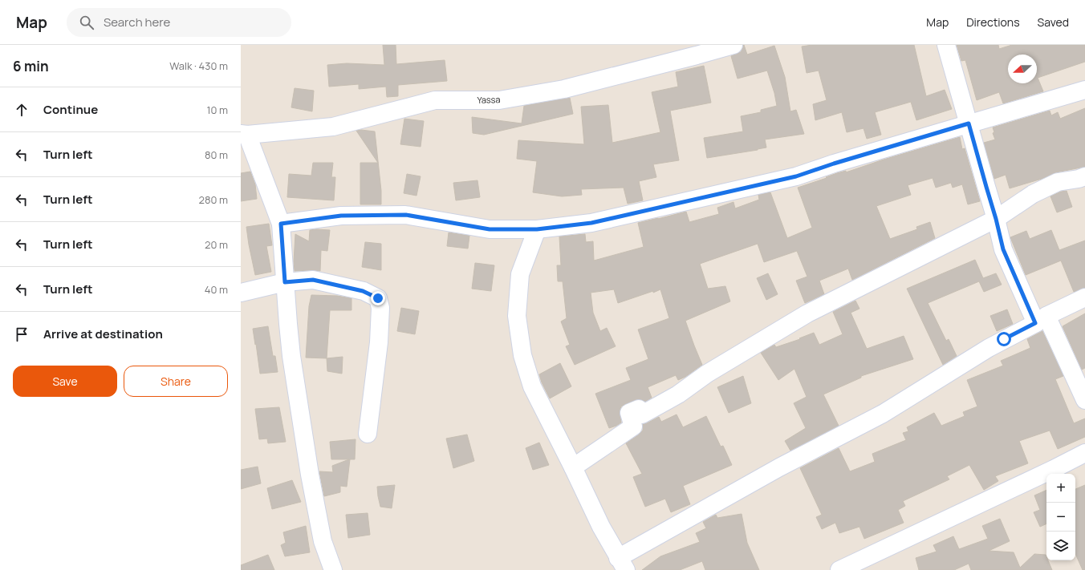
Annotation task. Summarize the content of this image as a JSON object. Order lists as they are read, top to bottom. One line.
{"streets":{"street":["Yassa"]},"north":"left","page":{"header":"Map","search":"Search here","nav":["Map","Directions","Saved"],"heading":["6 min","Walk · 430 m"],"list":[["Continue","10 m"],["Turn left","80 m"],["Turn left","280 m"],["Turn left","20 m"],["Turn left","40 m"],"Arrive at destination"],"buttons":["Save","Share"],"map_buttons":["+","−"]}}
